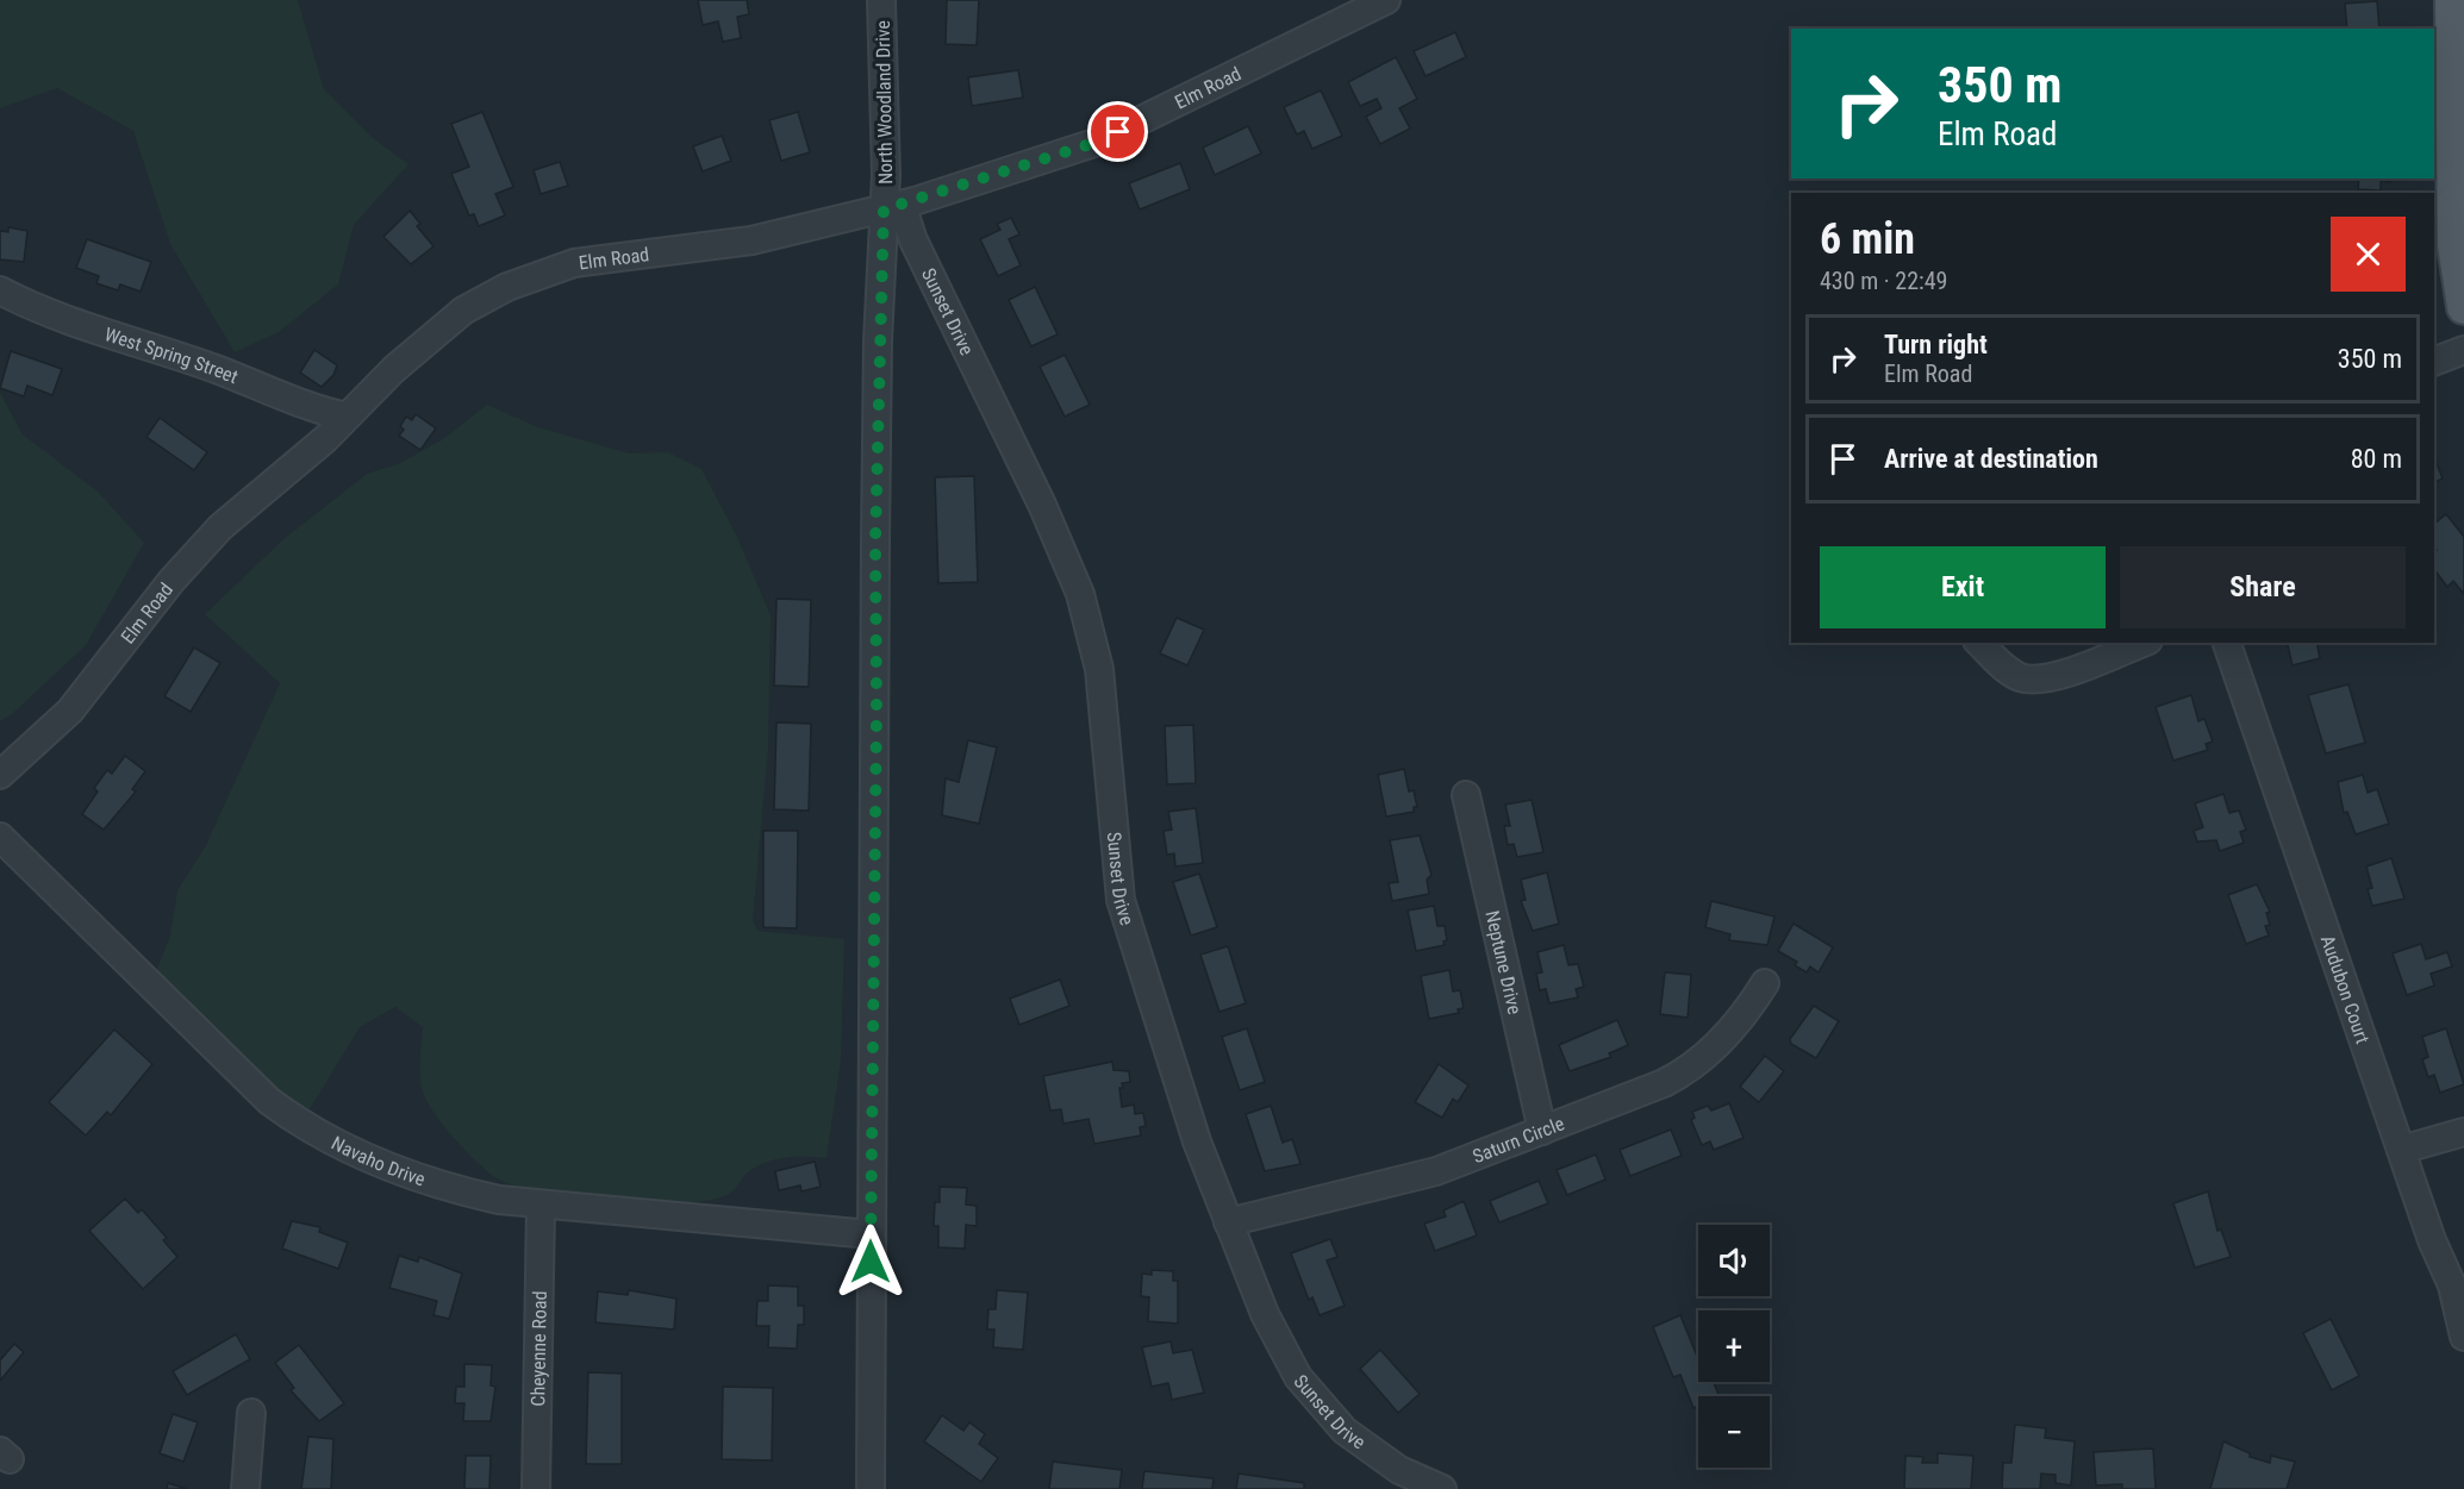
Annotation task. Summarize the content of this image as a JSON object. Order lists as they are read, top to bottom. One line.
{"streets":{"street":["Elm Road","North Woodland Drive","Sunset Drive","West Spring Street","Neptune Drive","Audubon Court","Saturn Circle","Navaho Drive","Cheyenne Road"]},"crossings":[["Elm Road","North Woodland Drive"],["Elm Road","Sunset Drive"],["Elm Road","West Spring Street"],["North Woodland Drive","Sunset Drive"],["North Woodland Drive","Navaho Drive"],["Sunset Drive","Saturn Circle"],["Neptune Drive","Saturn Circle"],["Navaho Drive","Cheyenne Road"]],"page":{"turn":["350 m","Elm Road"],"heading":["6 min","430 m · 22:49"],"list":[{"name":"Turn right","note":"Elm Road","value":"350 m"},{"name":"Arrive at destination","value":"80 m"}],"buttons":["Exit","Share"],"map_buttons":["+","−"]}}
